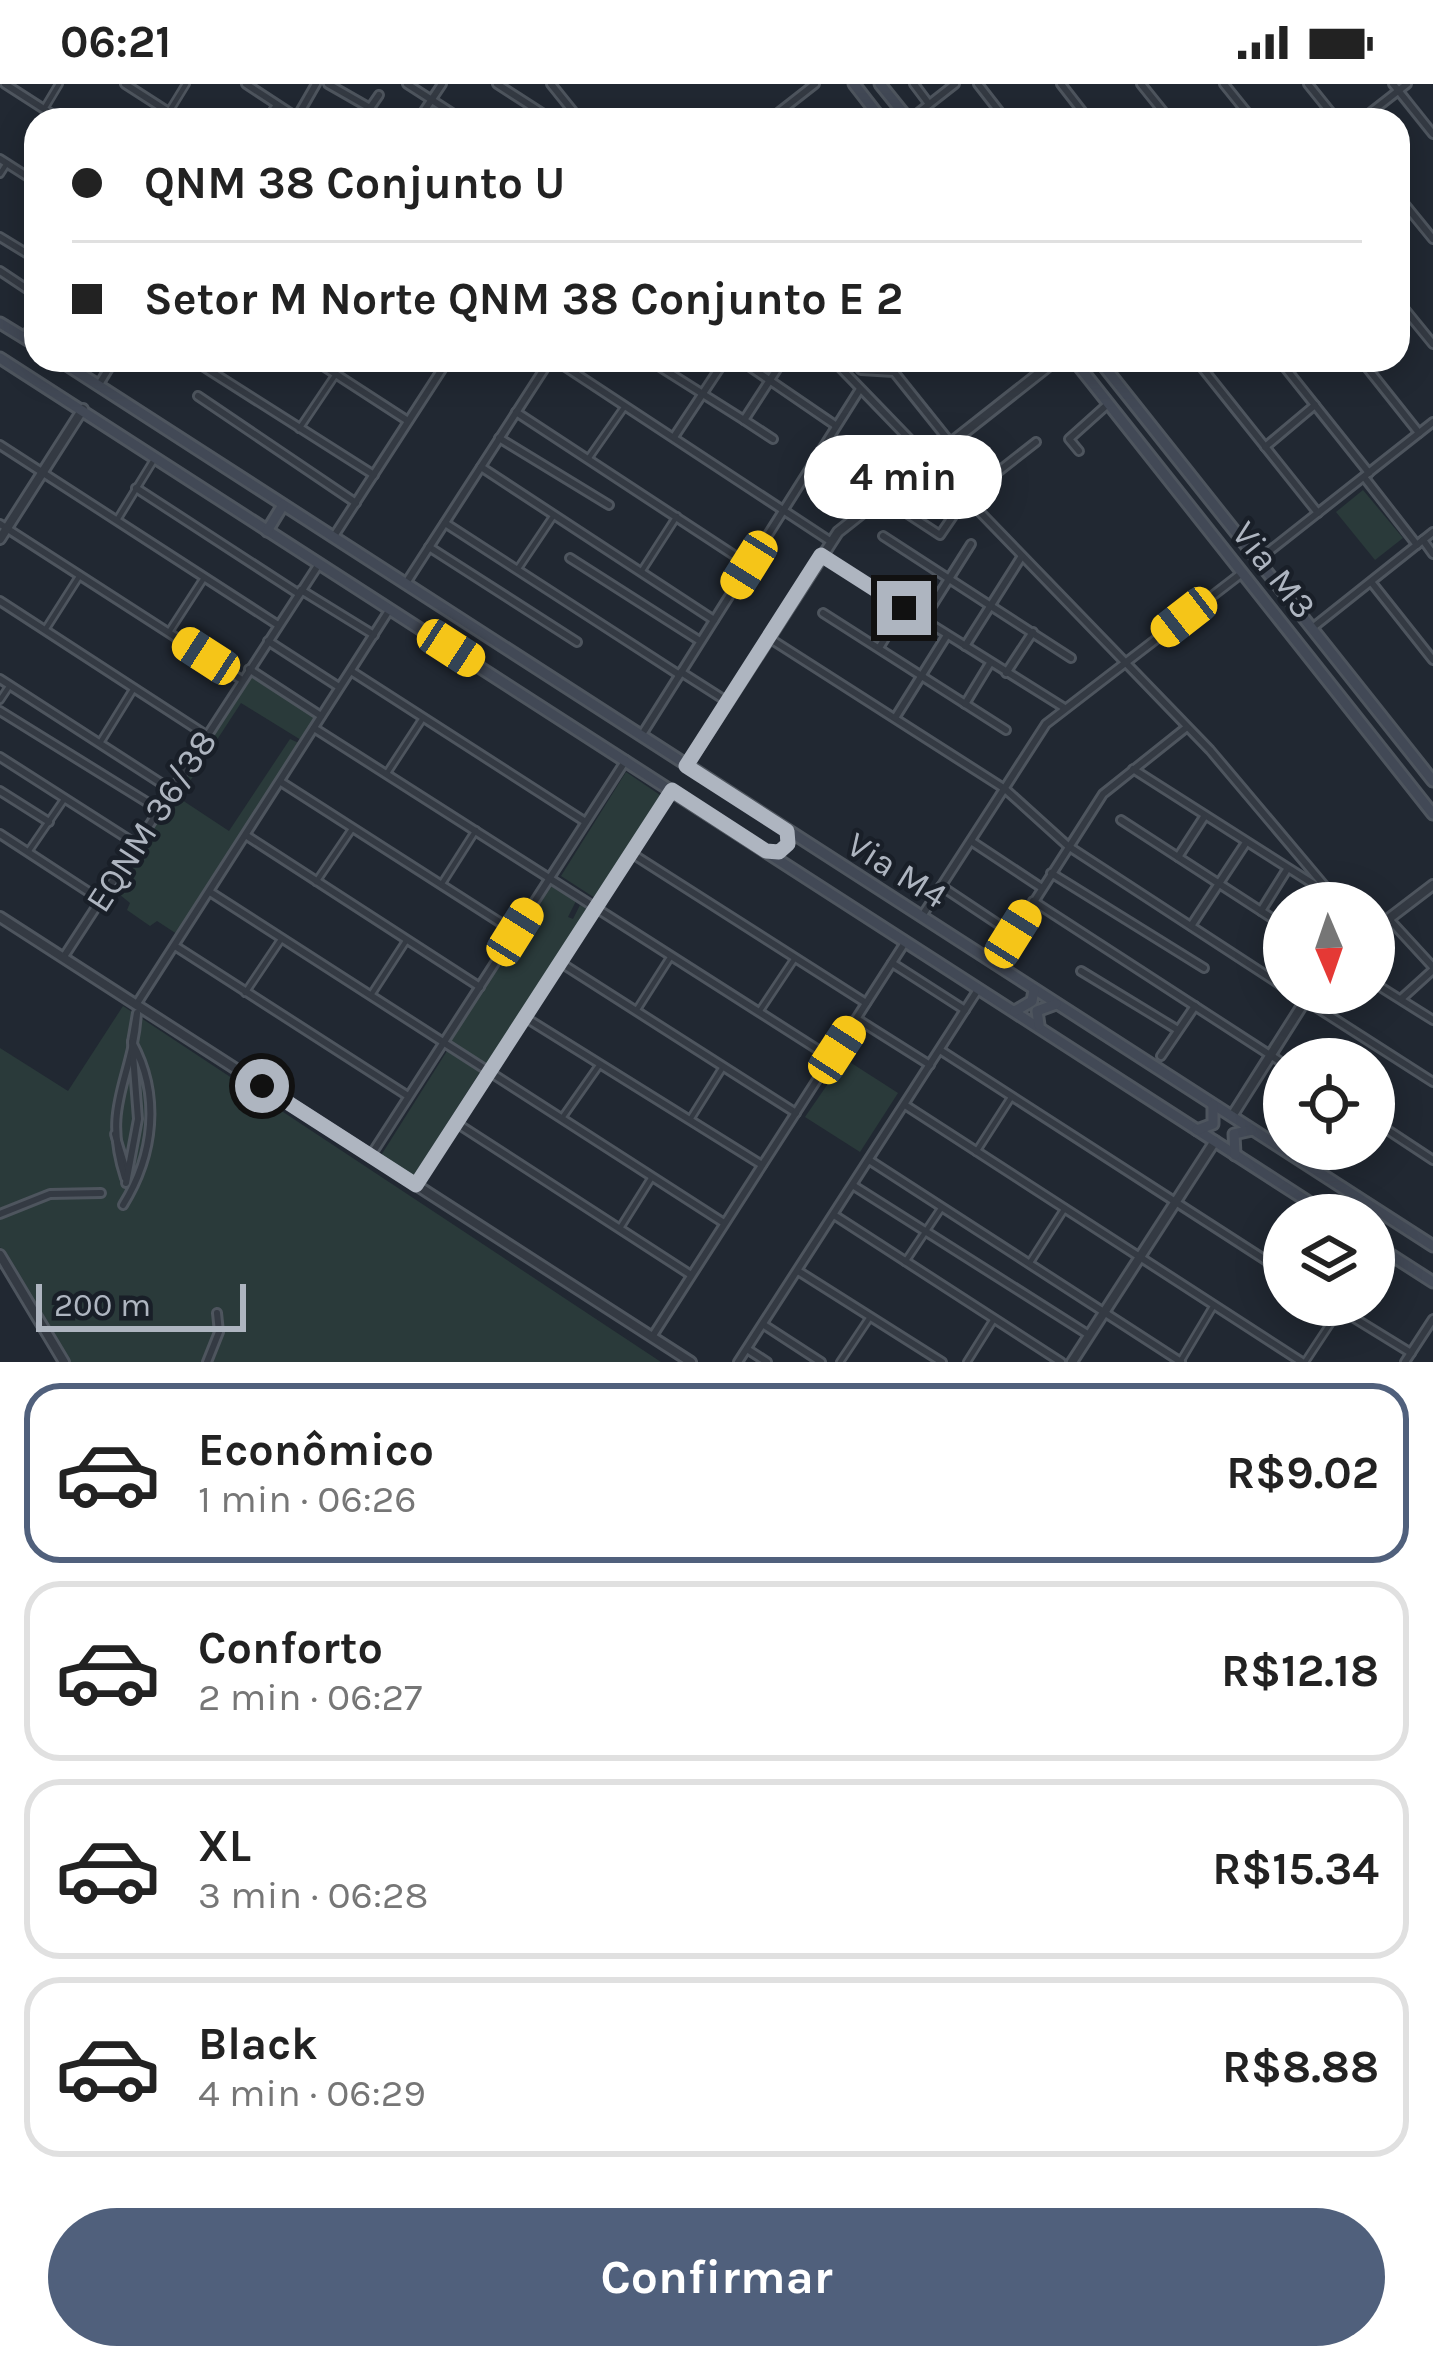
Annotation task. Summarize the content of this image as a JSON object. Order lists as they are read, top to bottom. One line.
{"streets":{"main road":["Via M3","Via M4"],"street":["EQNM 36/38"]},"scale_bar":"200 m","north":"bottom","page":{"status":"06:21","banner":["QNM 38 Conjunto U","Setor M Norte QNM 38 Conjunto E 2"],"bubble":"4 min","scale":"200 m","list":[{"name":"Econômico","note":"1 min · 06:26","value":"R$9.02"},{"name":"Conforto","note":"2 min · 06:27","value":"R$12.18"},{"name":"XL","note":"3 min · 06:28","value":"R$15.34"},{"name":"Black","note":"4 min · 06:29","value":"R$8.88"}],"buttons":"Confirmar"}}
